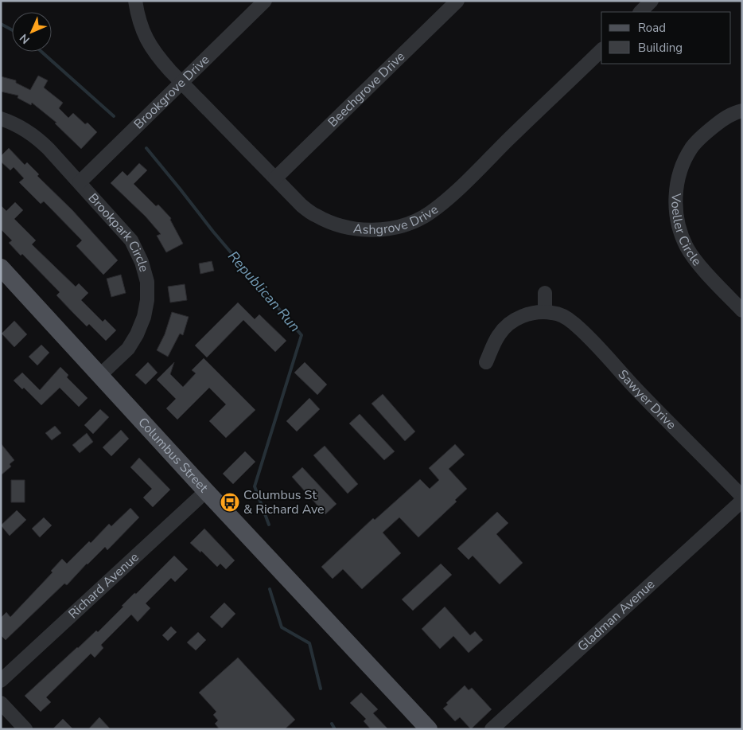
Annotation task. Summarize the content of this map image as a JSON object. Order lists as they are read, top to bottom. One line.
{"streets":{"main road":["Columbus Street"],"street":["Beechgrove Drive","Brookgrove Drive","Ashgrove Drive","Voeller Circle","Brookpark Circle","Sawyer Drive","Richard Avenue","Gladman Avenue"]},"crossings":[["Beechgrove Drive","Ashgrove Drive"],["Brookgrove Drive","Ashgrove Drive"],["Brookgrove Drive","Brookpark Circle"],["Brookpark Circle","Columbus Street"],["Columbus Street","Richard Avenue"]],"water":["Republican Run"],"places":{"bus stop":["Columbus St & Richard Ave"]},"legend":["Road","Building"],"north":"bottom left"}
